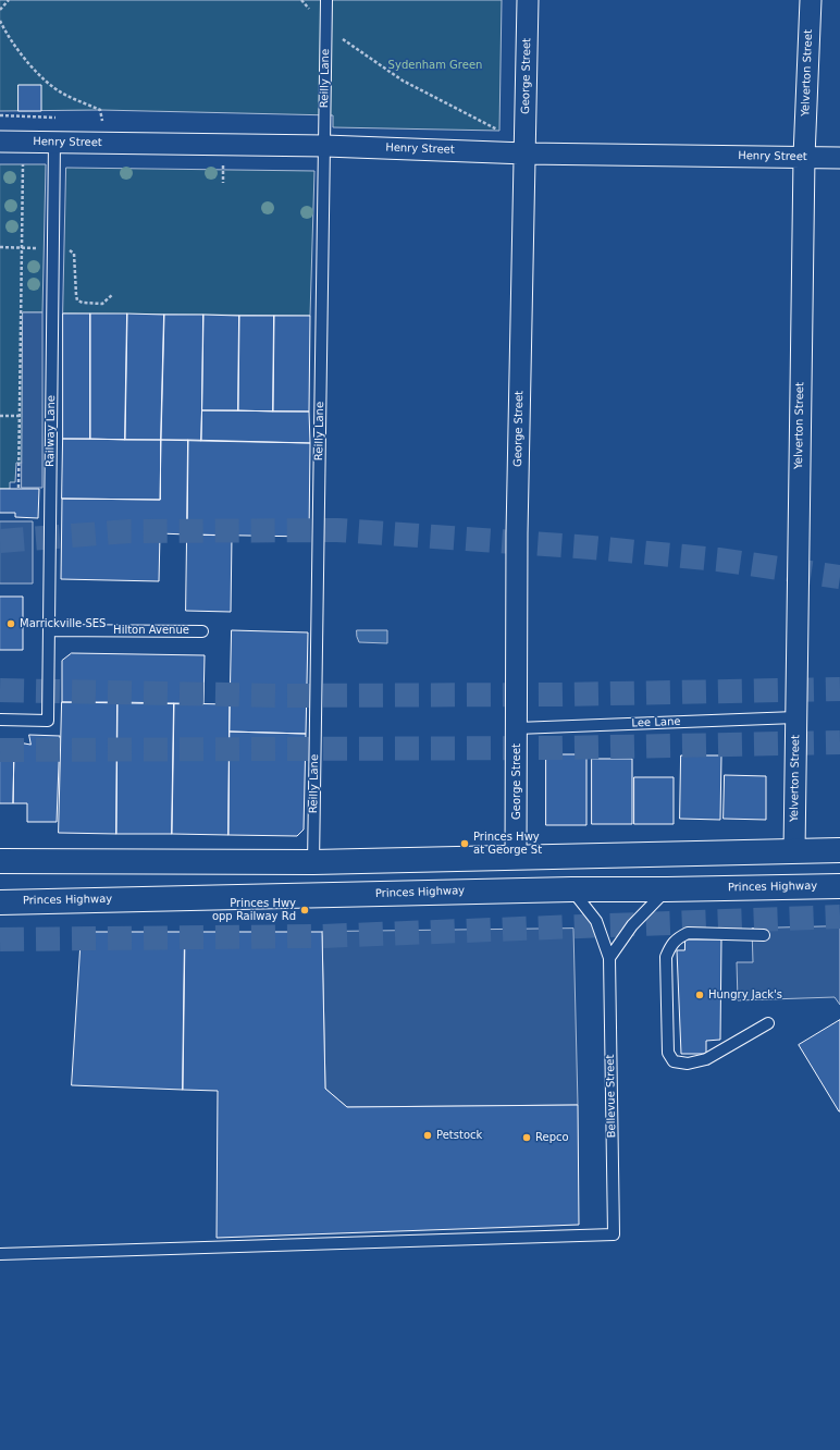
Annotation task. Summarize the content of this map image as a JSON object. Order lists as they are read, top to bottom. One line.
{"streets":{"highway":["Princes Highway"],"street":["Yelverton Street","George Street","Henry Street"],"lane":["Reilly Lane","Railway Lane","Hilton Avenue","Lee Lane","Bellevue Street"]},"crossings":[["Yelverton Street","Henry Street"],["Yelverton Street","Lee Lane"],["George Street","Henry Street"],["George Street","Lee Lane"],["Reilly Lane","Henry Street"],["Henry Street","Railway Lane"],["Railway Lane","Hilton Avenue"],["Princes Highway","Bellevue Street"]],"parks":["Sydenham Green"],"places":["Marrickville SES","Princes Hwy at George St","Princes Hwy opp Railway Rd","Hungry Jack's","Petstock","Repco"]}
